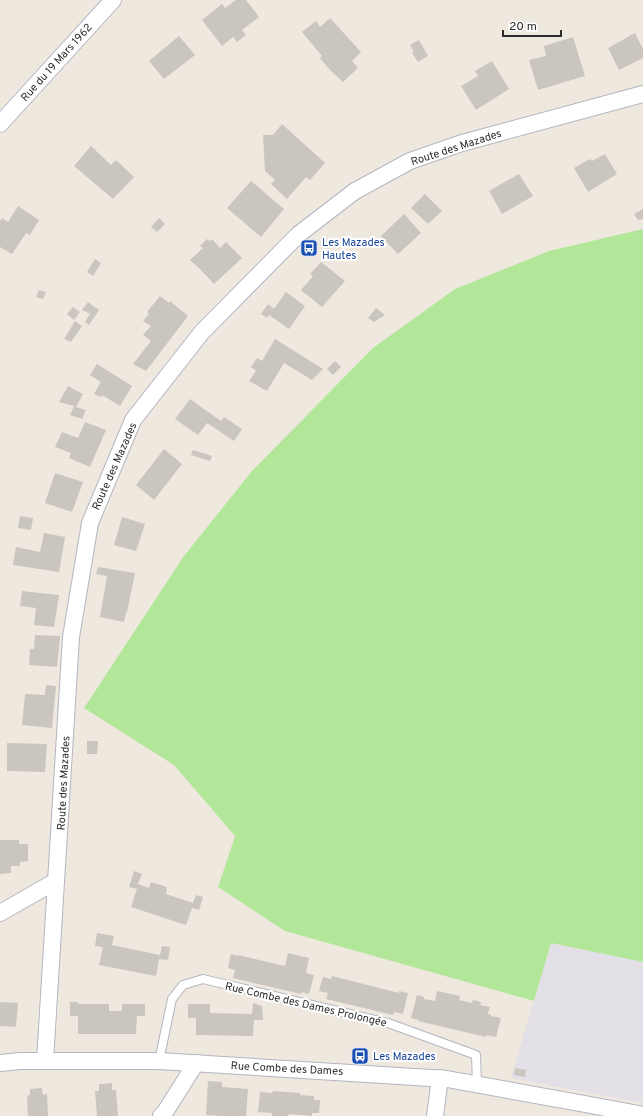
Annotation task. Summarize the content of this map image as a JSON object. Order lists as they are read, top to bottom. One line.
{"streets":{"street":["Rue du 19 Mars 1962","Route des Mazades","Rue Combe des Dames"],"lane":["Rue Combe des Dames Prolongée"]},"crossings":[["Route des Mazades","Rue Combe des Dames"],["Rue Combe des Dames Prolongée","Rue Combe des Dames"]],"places":{"bus stop":["Les Mazades Hautes","Les Mazades"]},"scale_bar":"20 m"}
